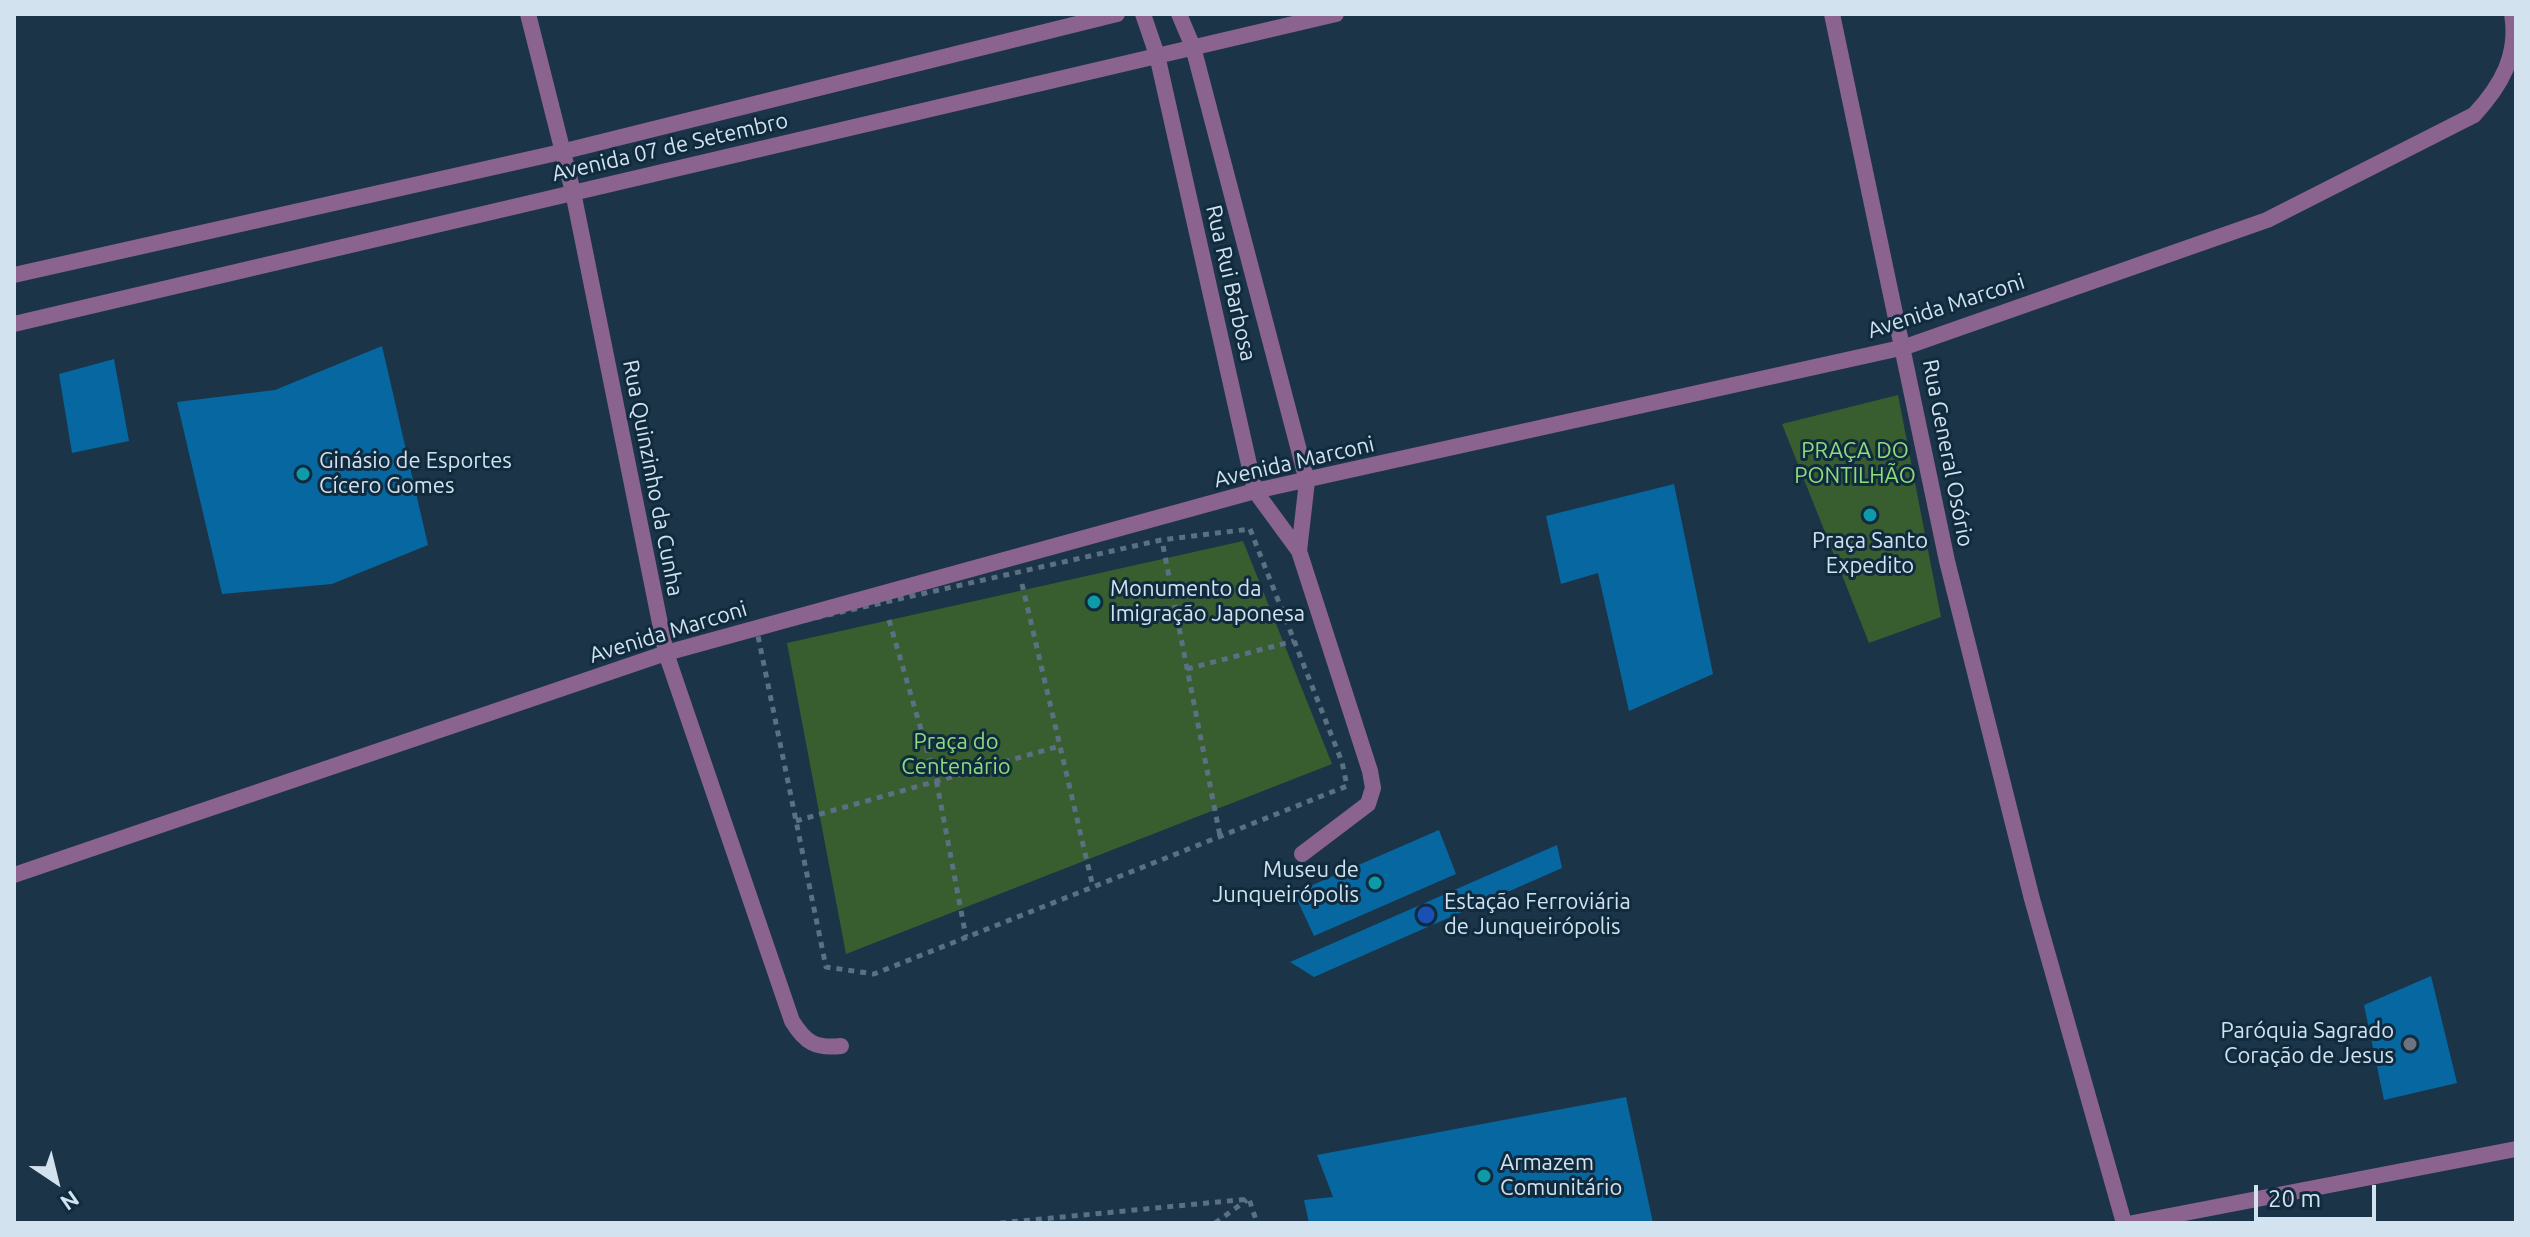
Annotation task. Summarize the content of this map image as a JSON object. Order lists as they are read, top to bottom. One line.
{"streets":{"street":["Avenida 07 de Setembro","Rua Rui Barbosa","Avenida Marconi","Rua General Osório","Rua Quinzinho da Cunha"]},"crossings":[["Avenida 07 de Setembro","Rua Rui Barbosa"],["Avenida 07 de Setembro","Rua Quinzinho da Cunha"],["Rua Rui Barbosa","Avenida Marconi"],["Avenida Marconi","Rua General Osório"],["Avenida Marconi","Rua Quinzinho da Cunha"]],"parks":["PRAÇA DO PONTILHÃO","Praça do Centenário"],"places":["Ginásio de Esportes Cícero Gomes","Praça Santo Expedito","Monumento da Imigração Japonesa","Museu de Junqueirópolis","Estação Ferroviária de Junqueirópolis","Paróquia Sagrado Coração de Jesus","Armazem Comunitário"],"scale_bar":"20 m","north":"bottom right"}
